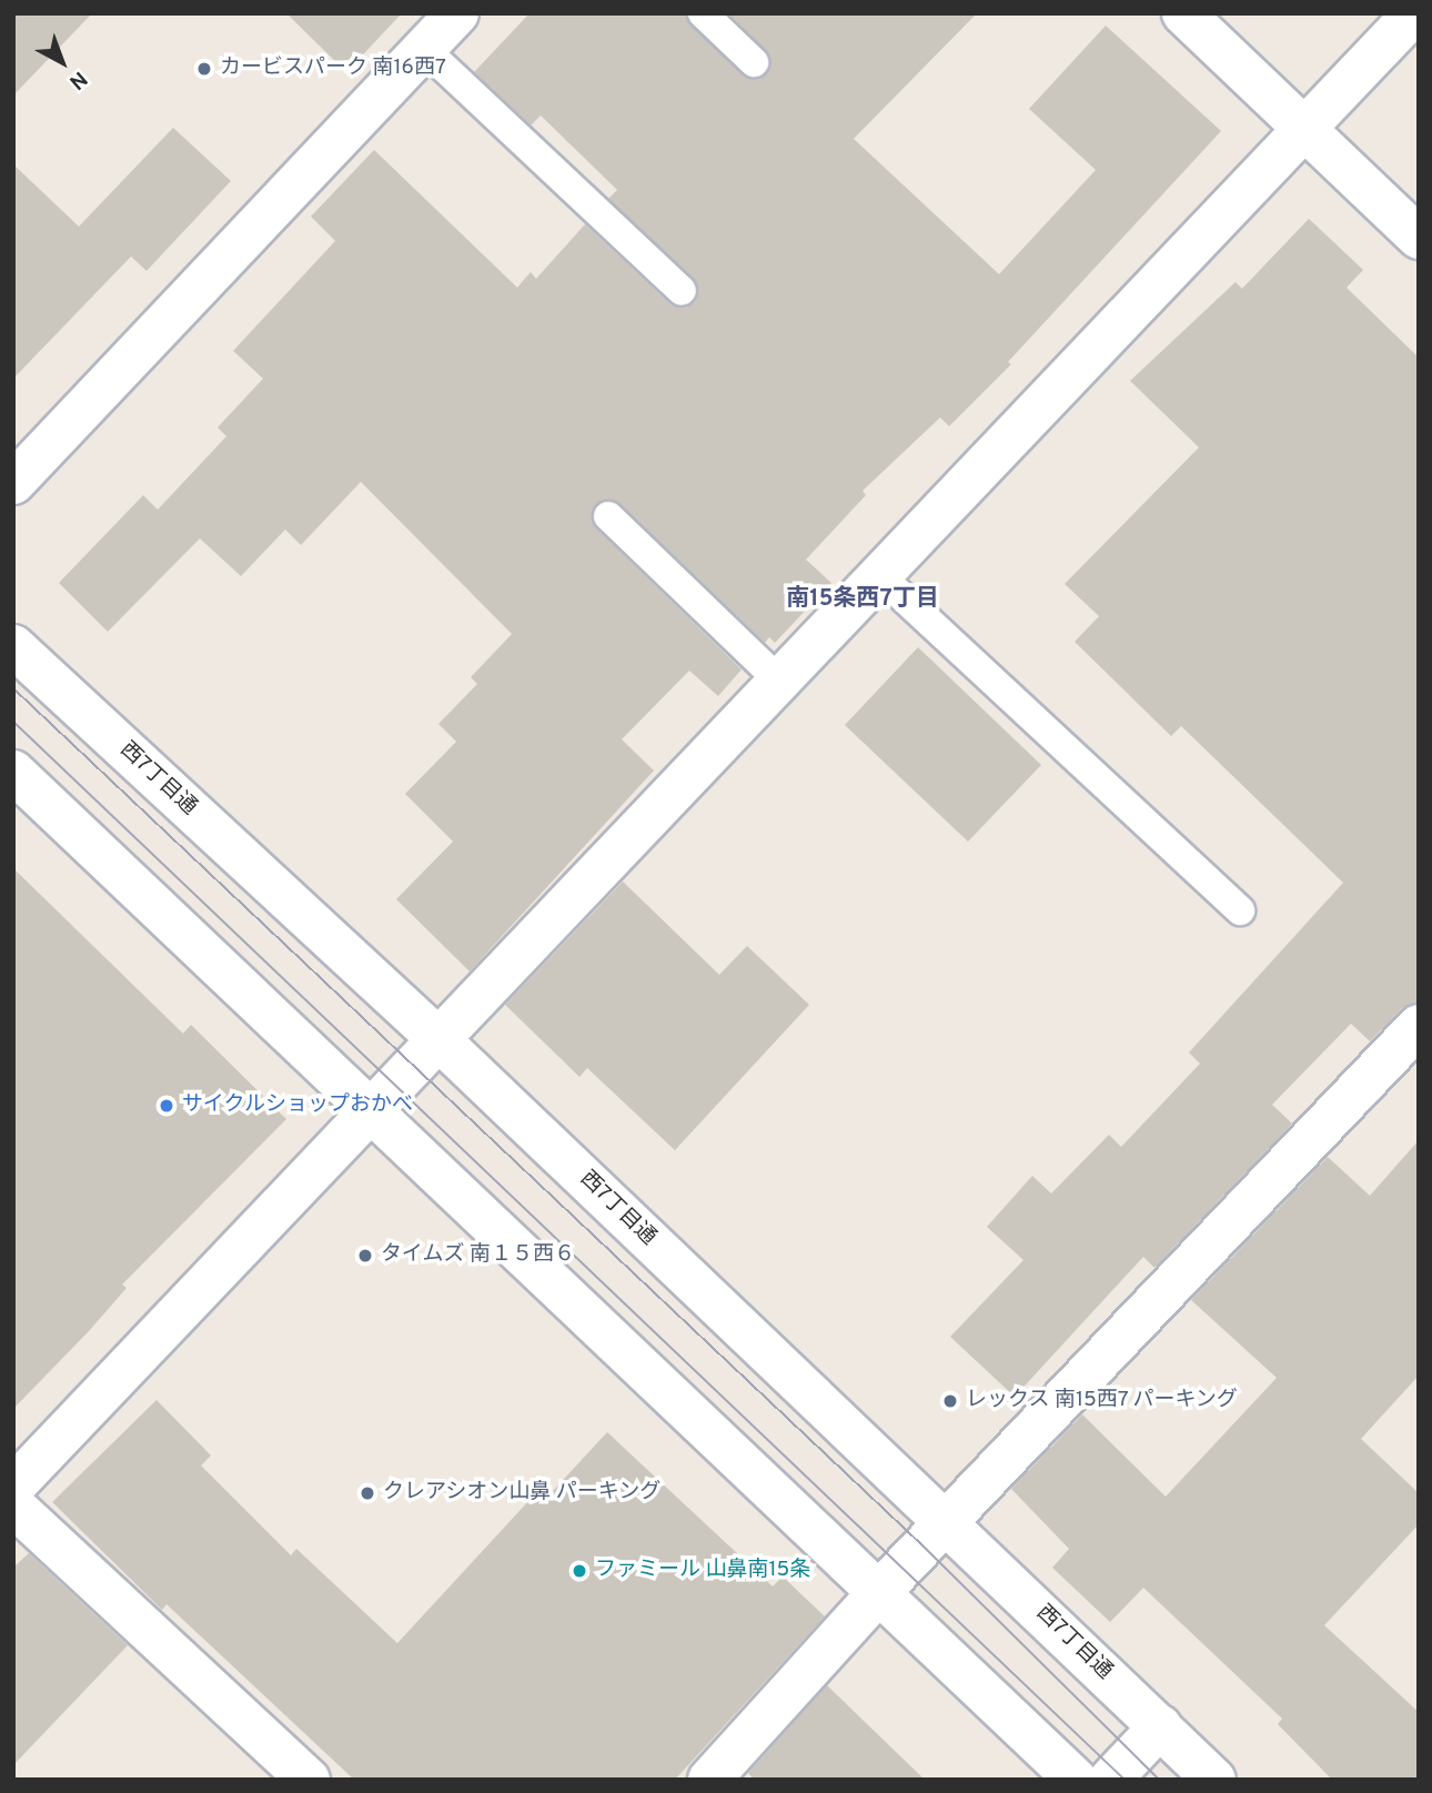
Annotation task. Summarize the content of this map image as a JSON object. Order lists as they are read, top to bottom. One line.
{"streets":{"street":["西7丁目通"]},"districts":["南15条西7丁目"],"places":["カービスパーク 南16西7","サイクルショップおかべ","タイムズ 南１５西６","レックス 南15西7 パーキング","クレアシオン山鼻 パーキング","ファミール 山鼻南15条"],"north":"bottom right"}
